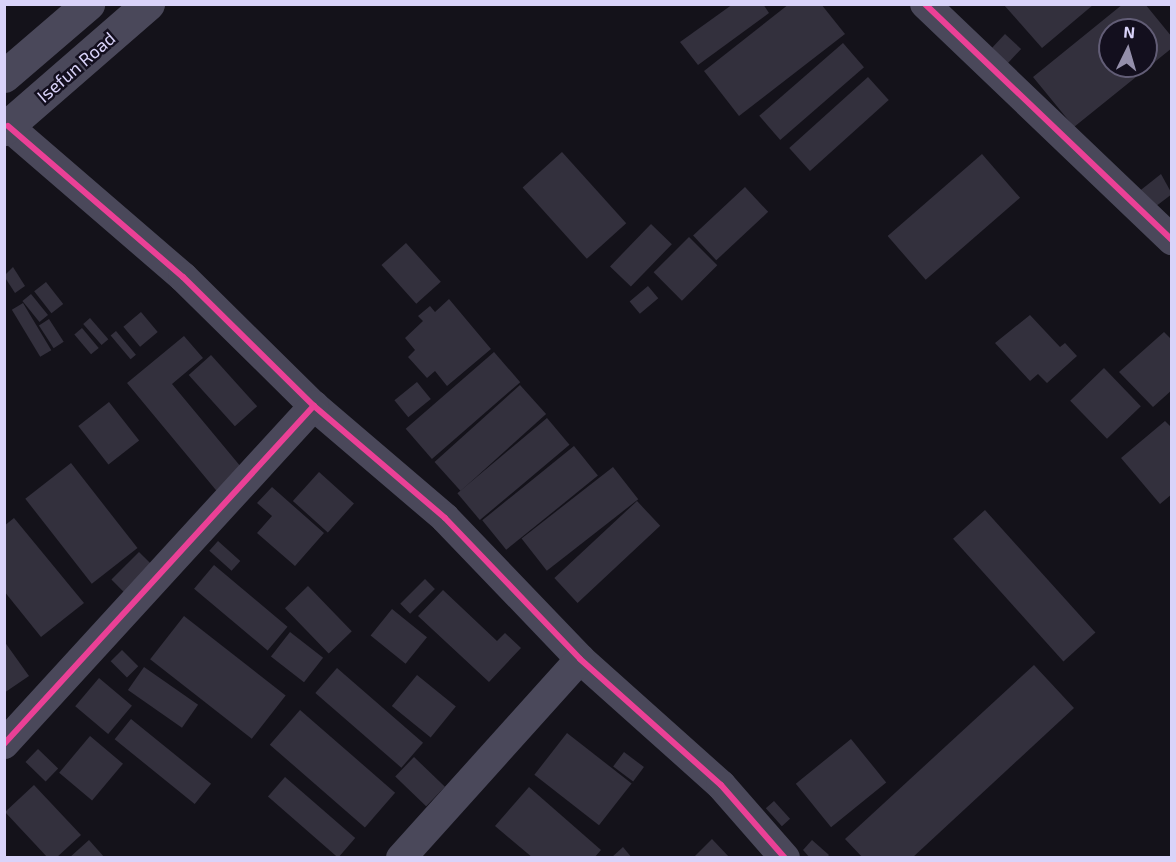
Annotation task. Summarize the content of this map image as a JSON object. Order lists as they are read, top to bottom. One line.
{"streets":{"street":["Isefun Road"]},"north":"top"}
